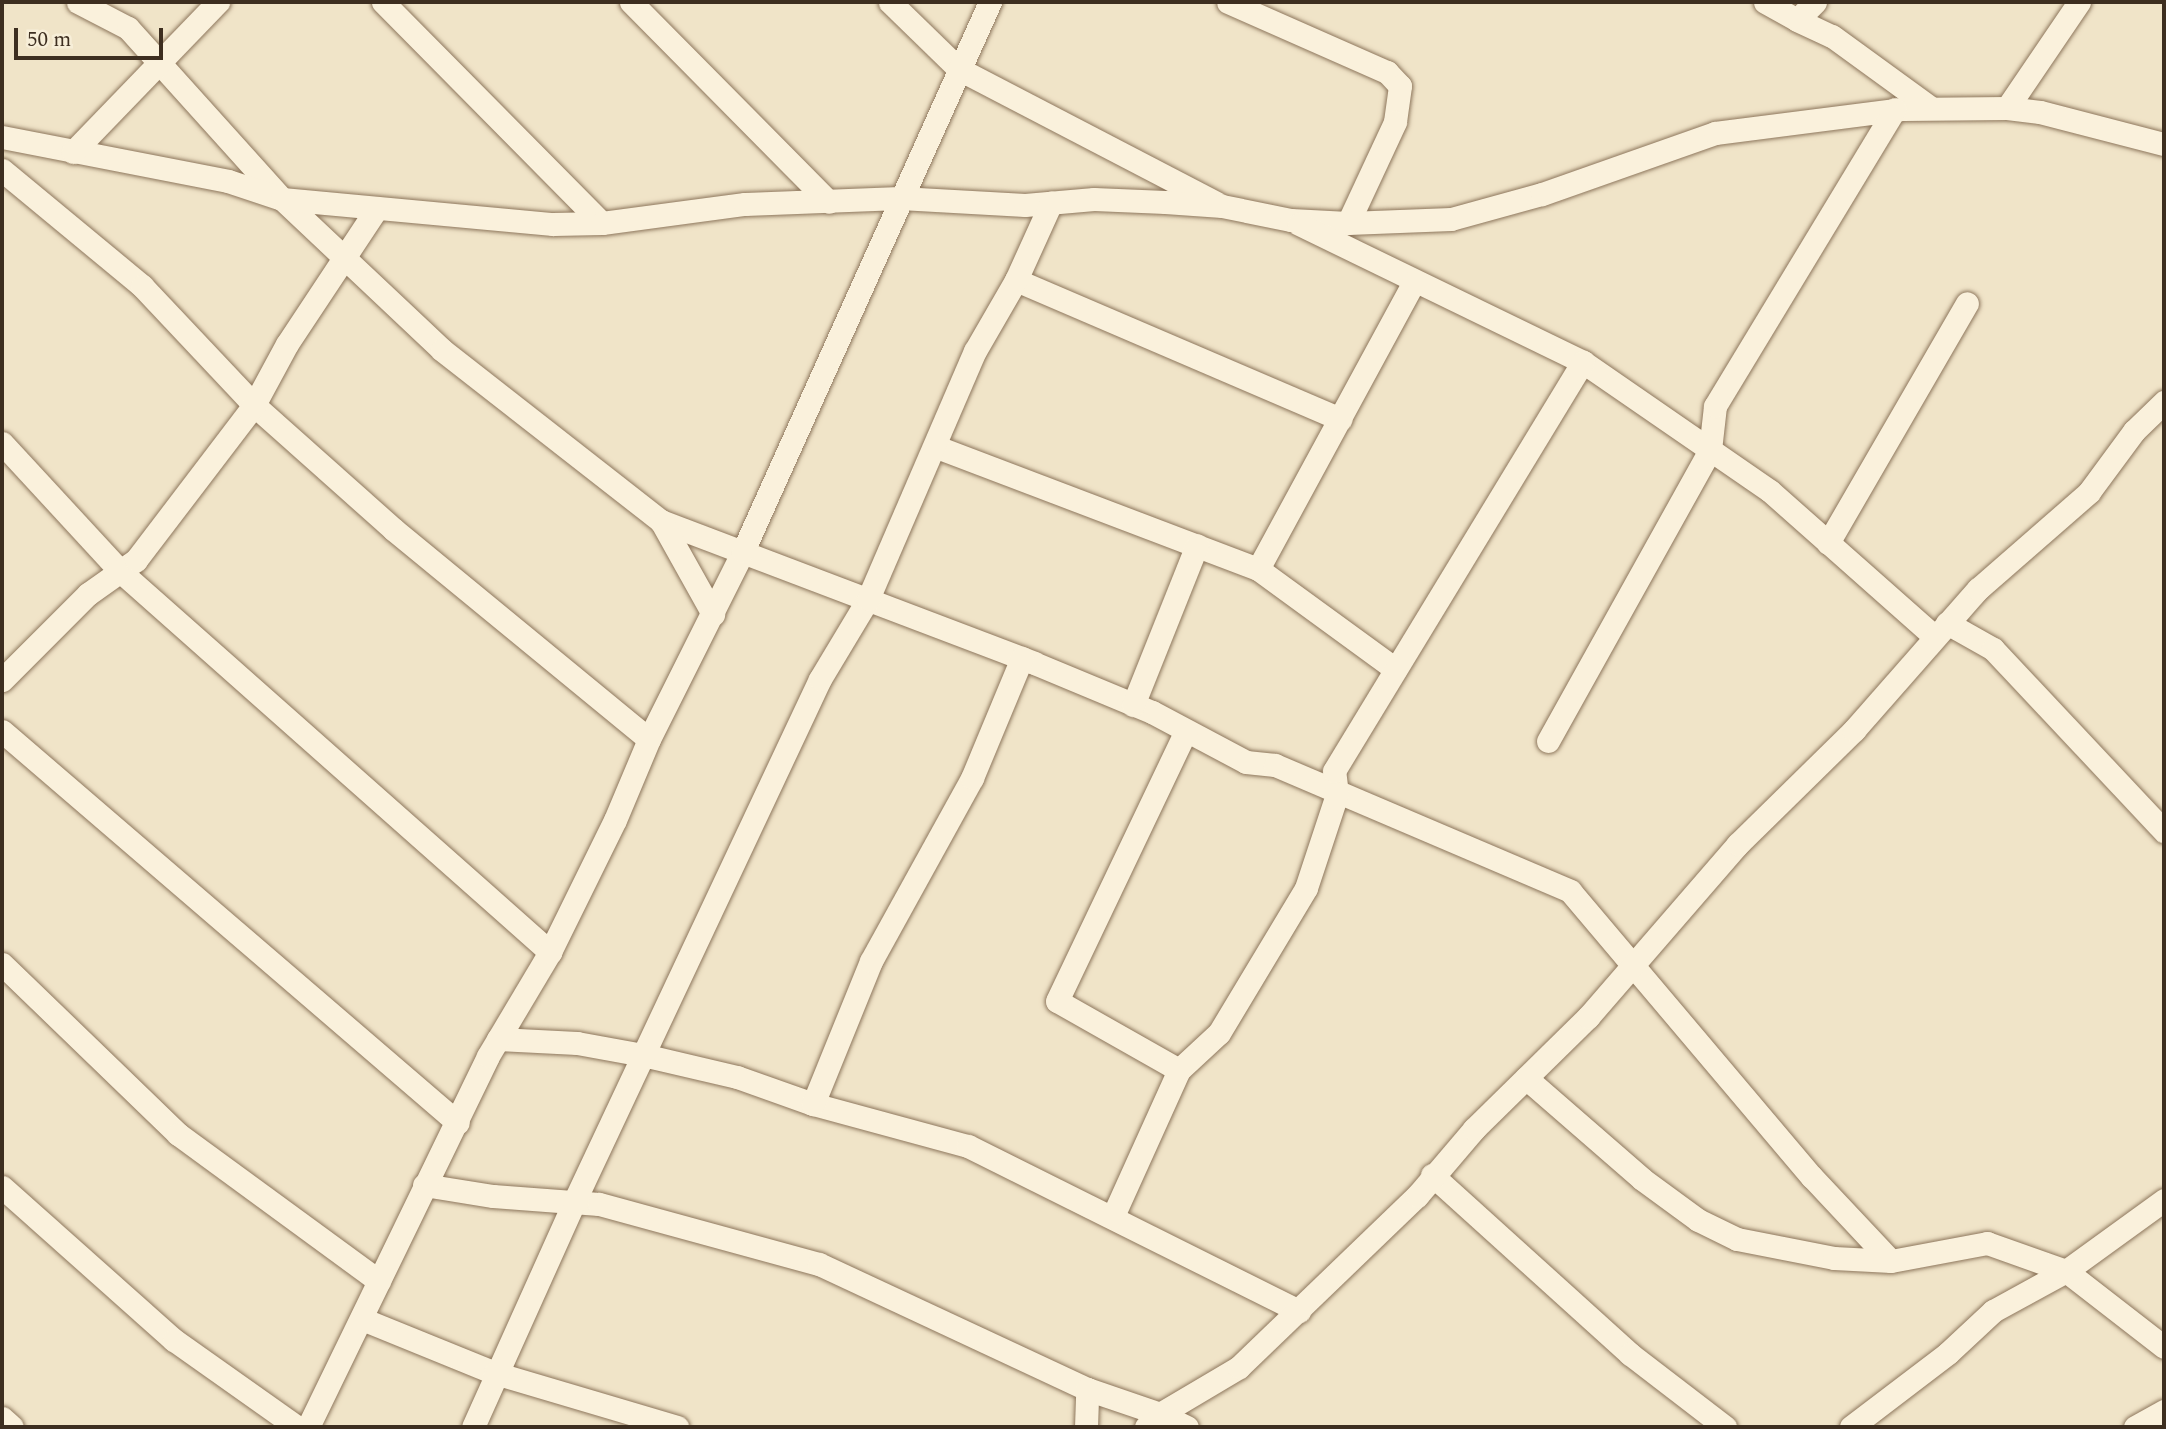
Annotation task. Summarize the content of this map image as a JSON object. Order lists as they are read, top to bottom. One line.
{"scale_bar":"50 m"}
